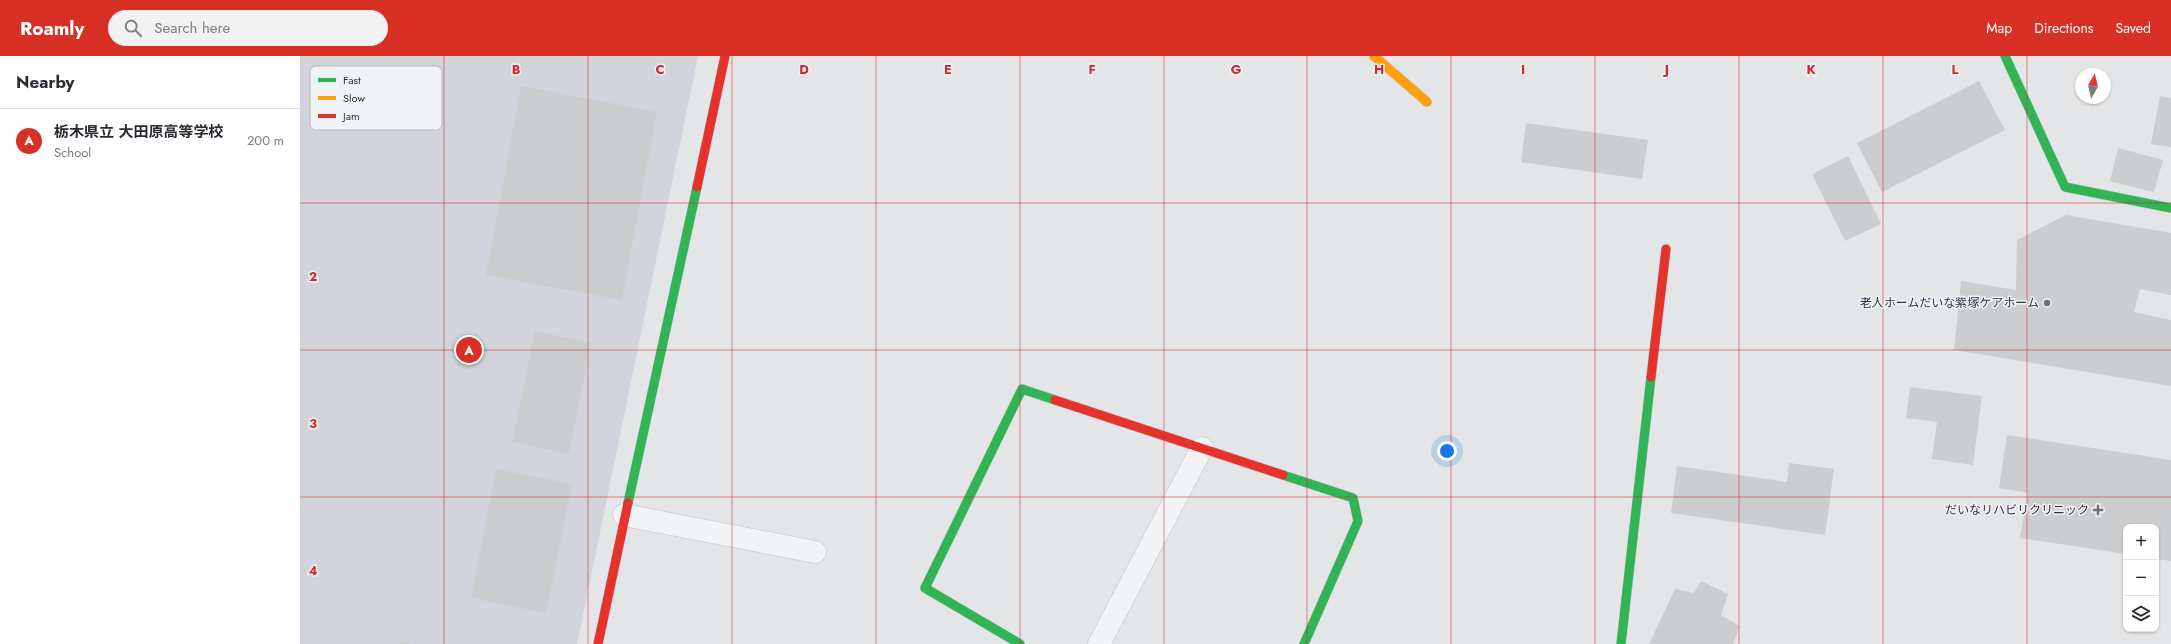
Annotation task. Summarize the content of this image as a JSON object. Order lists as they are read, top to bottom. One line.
{"places":{"other":["老人ホームだいな紫塚ケアホーム"],"health":["だいなリハビリクリニック"]},"legend":["Fast","Slow","Jam"],"north":"top","page":{"header":"Roamly","search":"Search here","nav":["Map","Directions","Saved"],"heading":"Nearby","list":[{"mark":"A","name":"栃木県立 大田原高等学校","note":"School","value":"200 m"}],"pins":"A","map_buttons":["+","−"]},"grid":{"columns":["B","C","D","E","F","G","H","I","J","K","L"],"rows":["2","3","4"]}}
